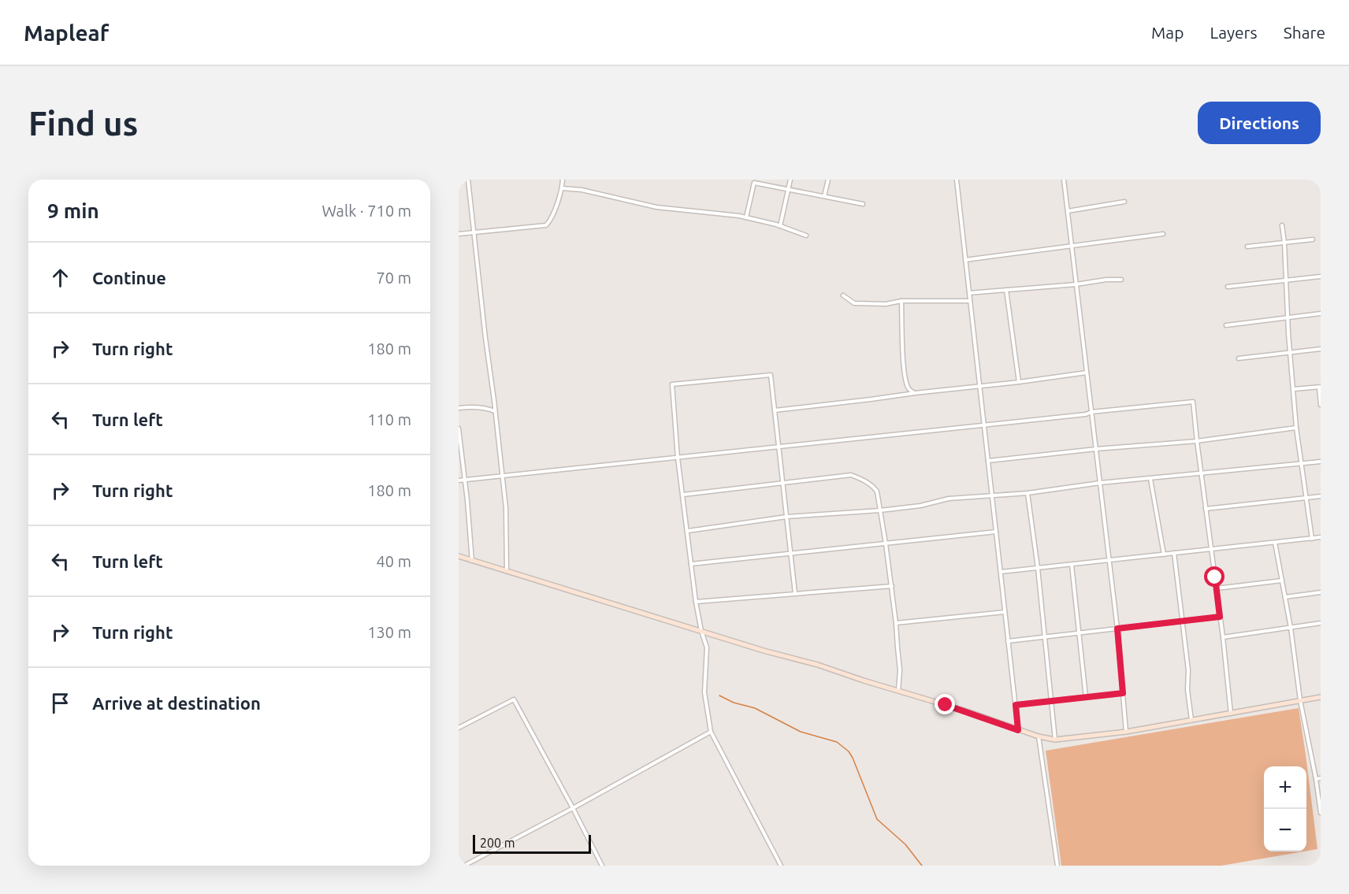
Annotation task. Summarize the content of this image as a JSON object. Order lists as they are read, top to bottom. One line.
{"scale_bar":"200 m","page":{"header":"Mapleaf","nav":["Map","Layers","Share"],"buttons":"Directions","title":"Find us","heading":["9 min","Walk · 710 m"],"list":[["Continue","70 m"],["Turn right","180 m"],["Turn left","110 m"],["Turn right","180 m"],["Turn left","40 m"],["Turn right","130 m"],"Arrive at destination"],"map_buttons":["+","−"],"scale":"200 m"}}
